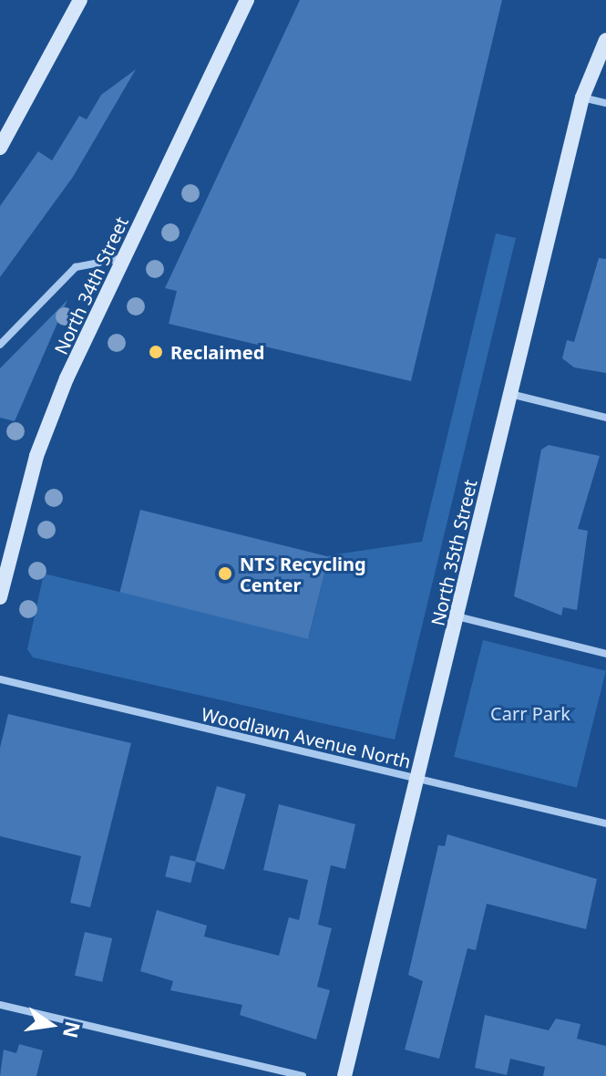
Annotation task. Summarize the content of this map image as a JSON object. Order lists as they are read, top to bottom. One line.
{"streets":{"street":["North 34th Street","North 35th Street","Woodlawn Avenue North"]},"crossings":[["North 35th Street","Woodlawn Avenue North"]],"parks":["Carr Park"],"places":["Reclaimed","NTS Recycling Center"],"north":"right"}
